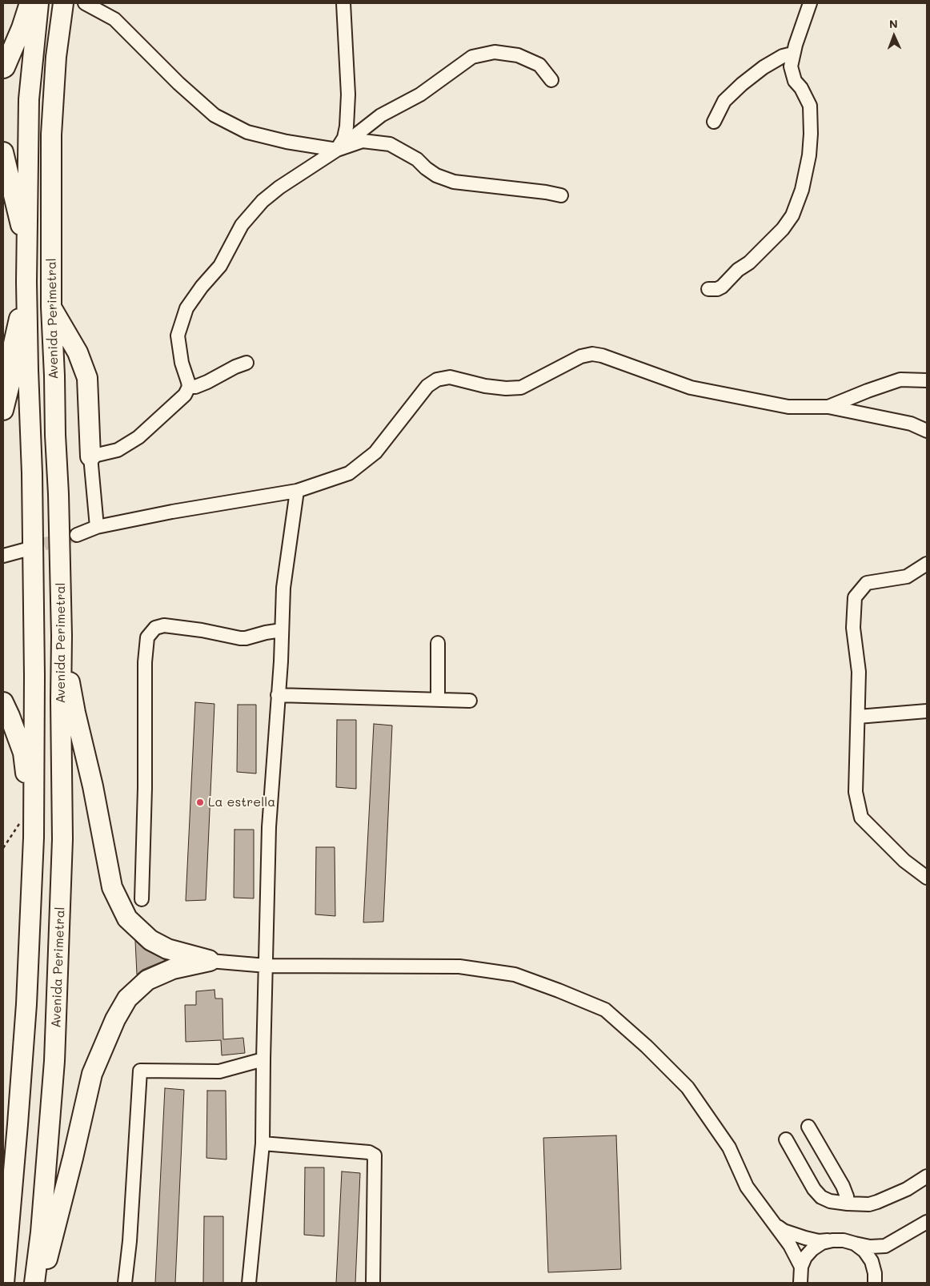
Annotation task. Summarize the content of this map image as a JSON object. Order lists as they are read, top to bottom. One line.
{"streets":{"highway":["Avenida Perimetral"]},"places":["La estrella"],"north":"top"}
